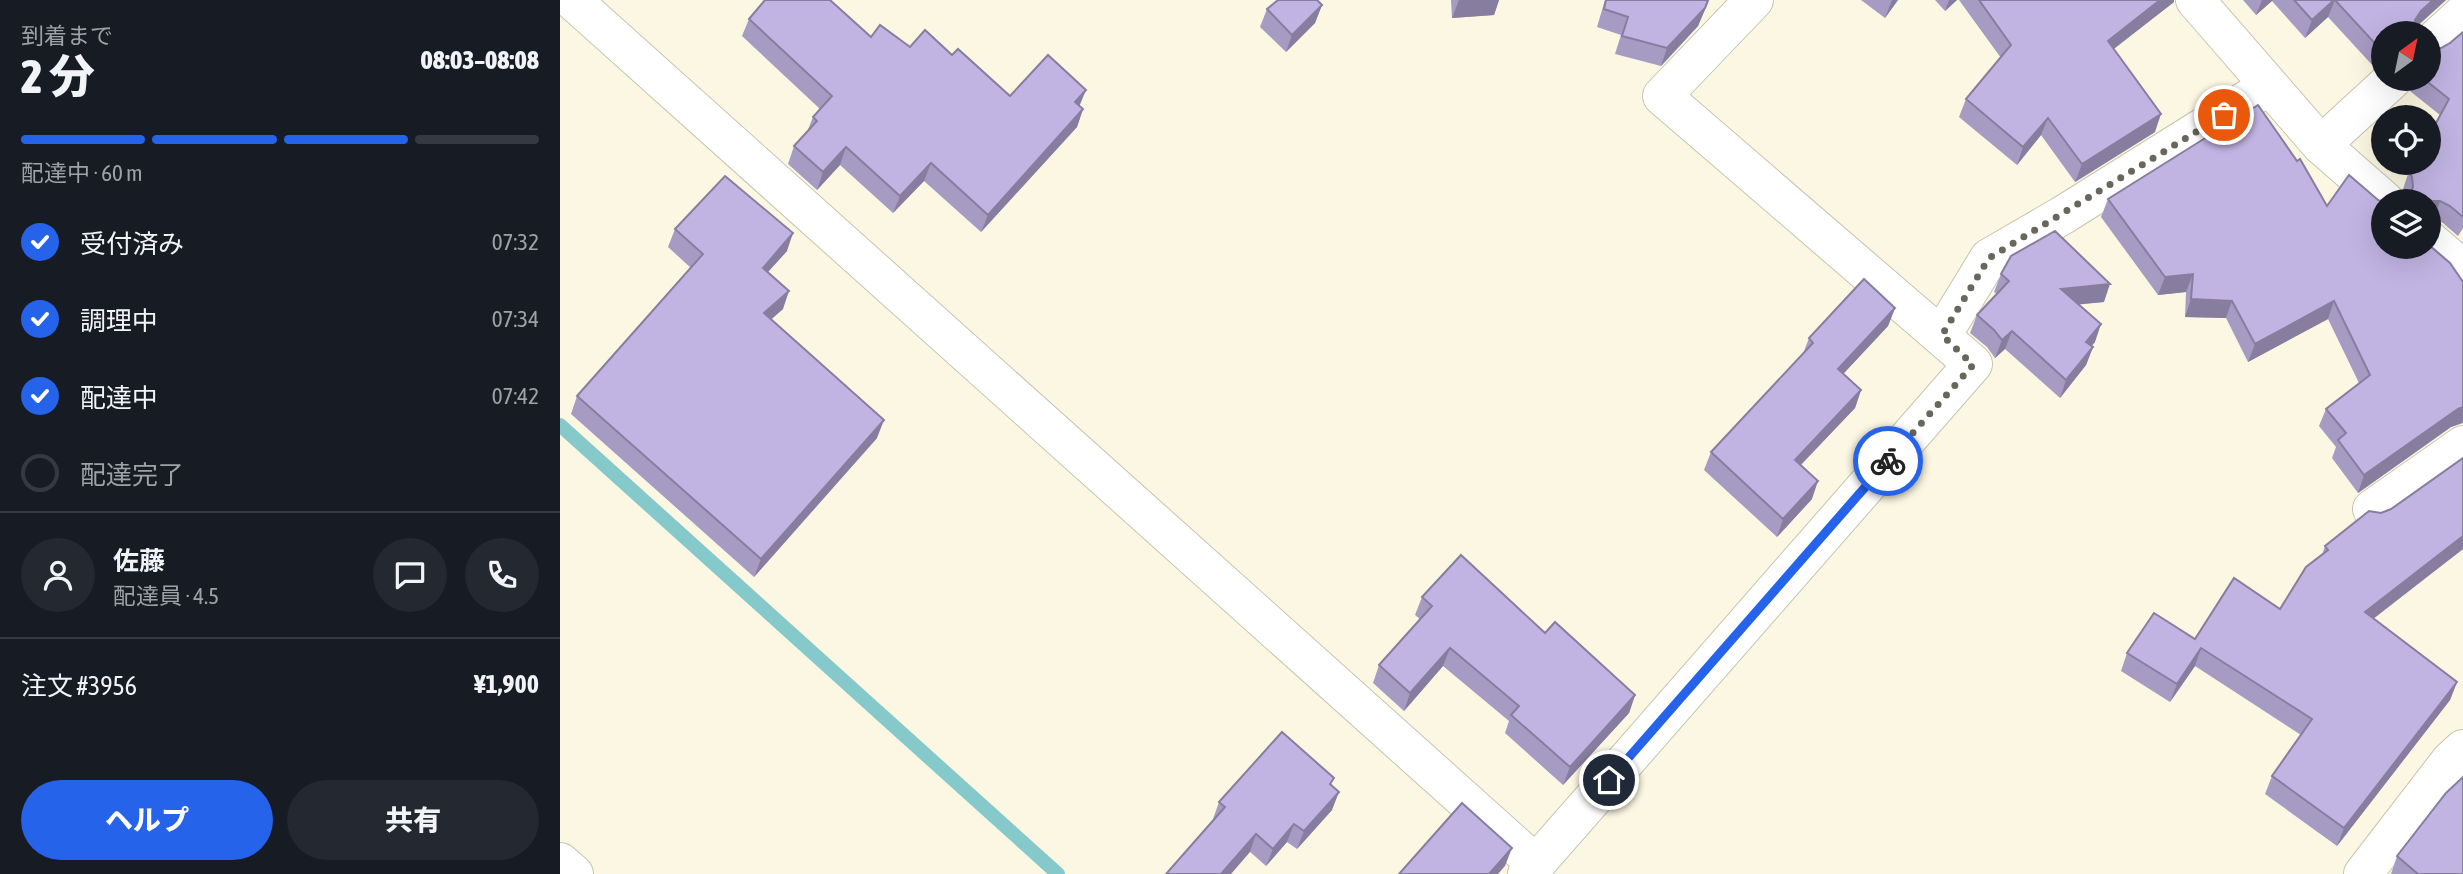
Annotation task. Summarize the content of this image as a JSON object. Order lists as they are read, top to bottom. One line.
{"north":"top right","page":{"heading":["2 分","到着まで","08:03–08:08"],"panel":["佐藤","配達員 · 4.5","注文 #3956","¥1,900"],"bar":"配達中 · 60 m","list":[["受付済み","07:32"],["調理中","07:34"],["配達中","07:42"],"配達完了"],"buttons":["ヘルプ","共有"]}}
